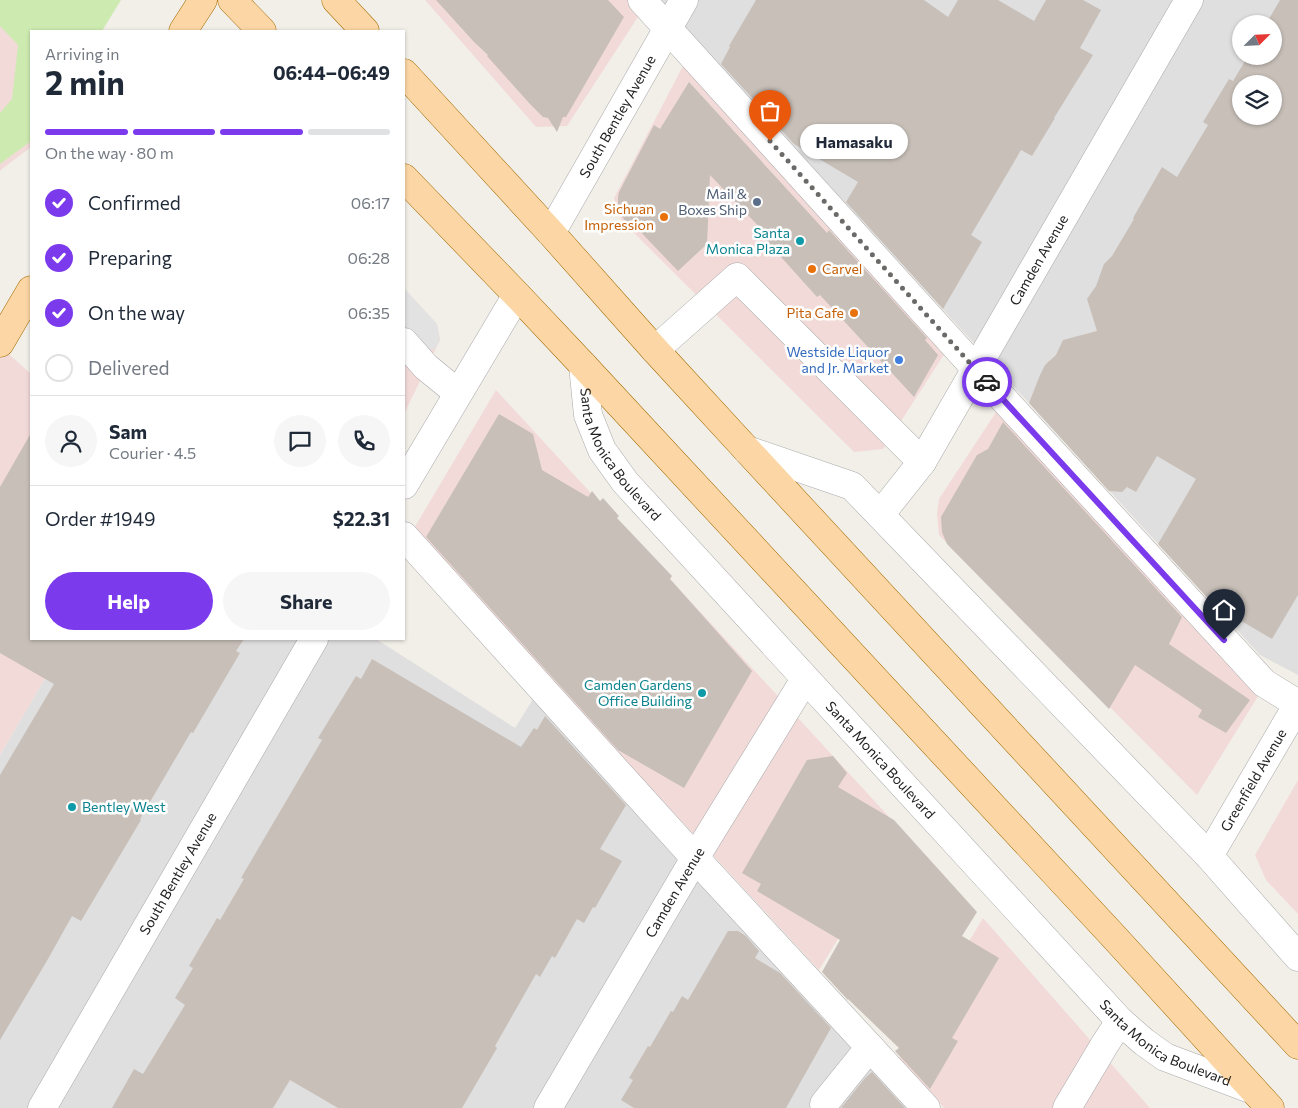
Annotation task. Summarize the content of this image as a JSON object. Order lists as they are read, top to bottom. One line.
{"streets":{"main road":["Santa Monica Boulevard"],"street":["South Bentley Avenue","Camden Avenue","Greenfield Avenue"]},"crossings":[["Camden Avenue","Santa Monica Boulevard"]],"places":["Hamasaku","Mail & Boxes Ship","Sichuan Impression","Santa Monica Plaza","Carvel","Pita Cafe","Westside Liquor and Jr. Market","Camden Gardens Office Building","Bentley West"],"north":"top right","page":{"heading":["2 min","Arriving in","06:44–06:49"],"panel":["Sam","Courier · 4.5","Order #1949","$22.31"],"bar":"On the way · 80 m","bubble":"Hamasaku","list":[["Confirmed","06:17"],["Preparing","06:28"],["On the way","06:35"],"Delivered"],"buttons":["Help","Share"]}}
